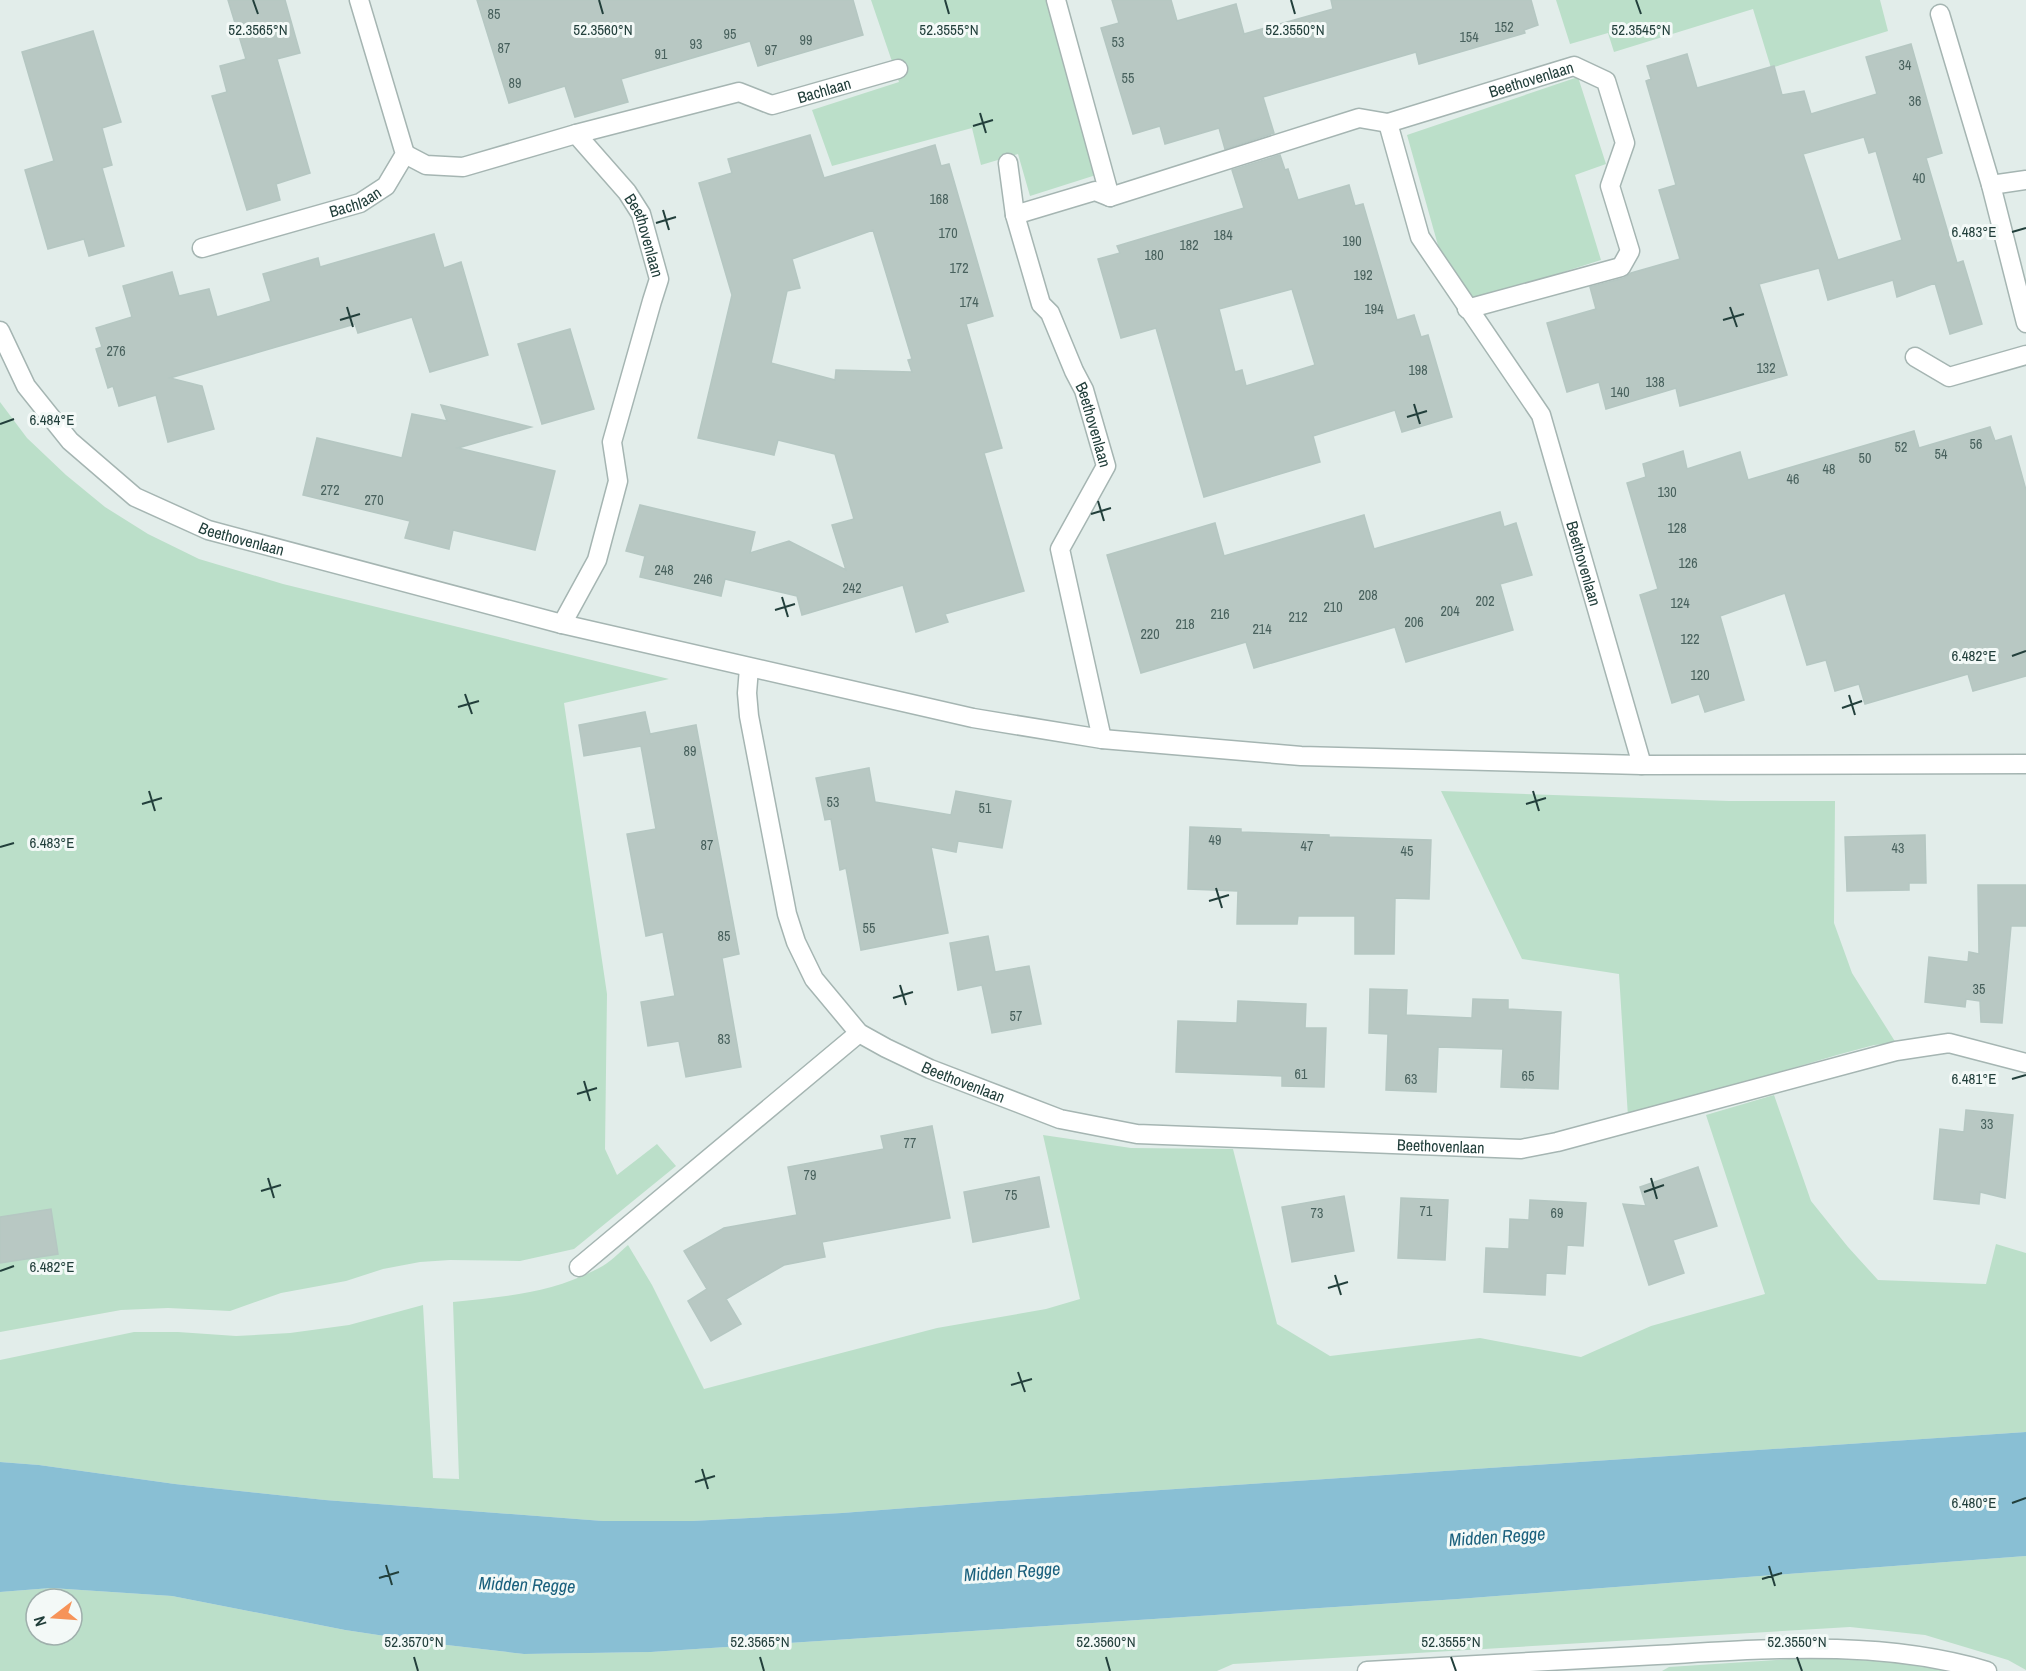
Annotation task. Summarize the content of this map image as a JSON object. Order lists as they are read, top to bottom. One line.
{"streets":{"street":["Beethovenlaan","Bachlaan"]},"crossings":[["Beethovenlaan","Bachlaan"]],"water":["Midden Regge"],"house_numbers":["85","152","95","154","99","53","93","87","97","91","34","55","89","36","40","168","170","184","190","182","180","172","192","174","194","276","132","198","138","140","56","52","54","50","48","46","272","130","270","128","126","248","246","242","208","202","124","210","204","216","212","206","218","214","220","122","120","89","53","51","49","87","47","43","45","55","85","35","57","83","61","65","63","33","77","79","75","71","73","69"],"north":"left","coordinates":["52.3565°N","52.3560°N","52.3555°N","52.3550°N","52.3545°N","6.483°E","6.484°E","6.482°E","6.481°E","6.480°E","52.3570°N"]}
